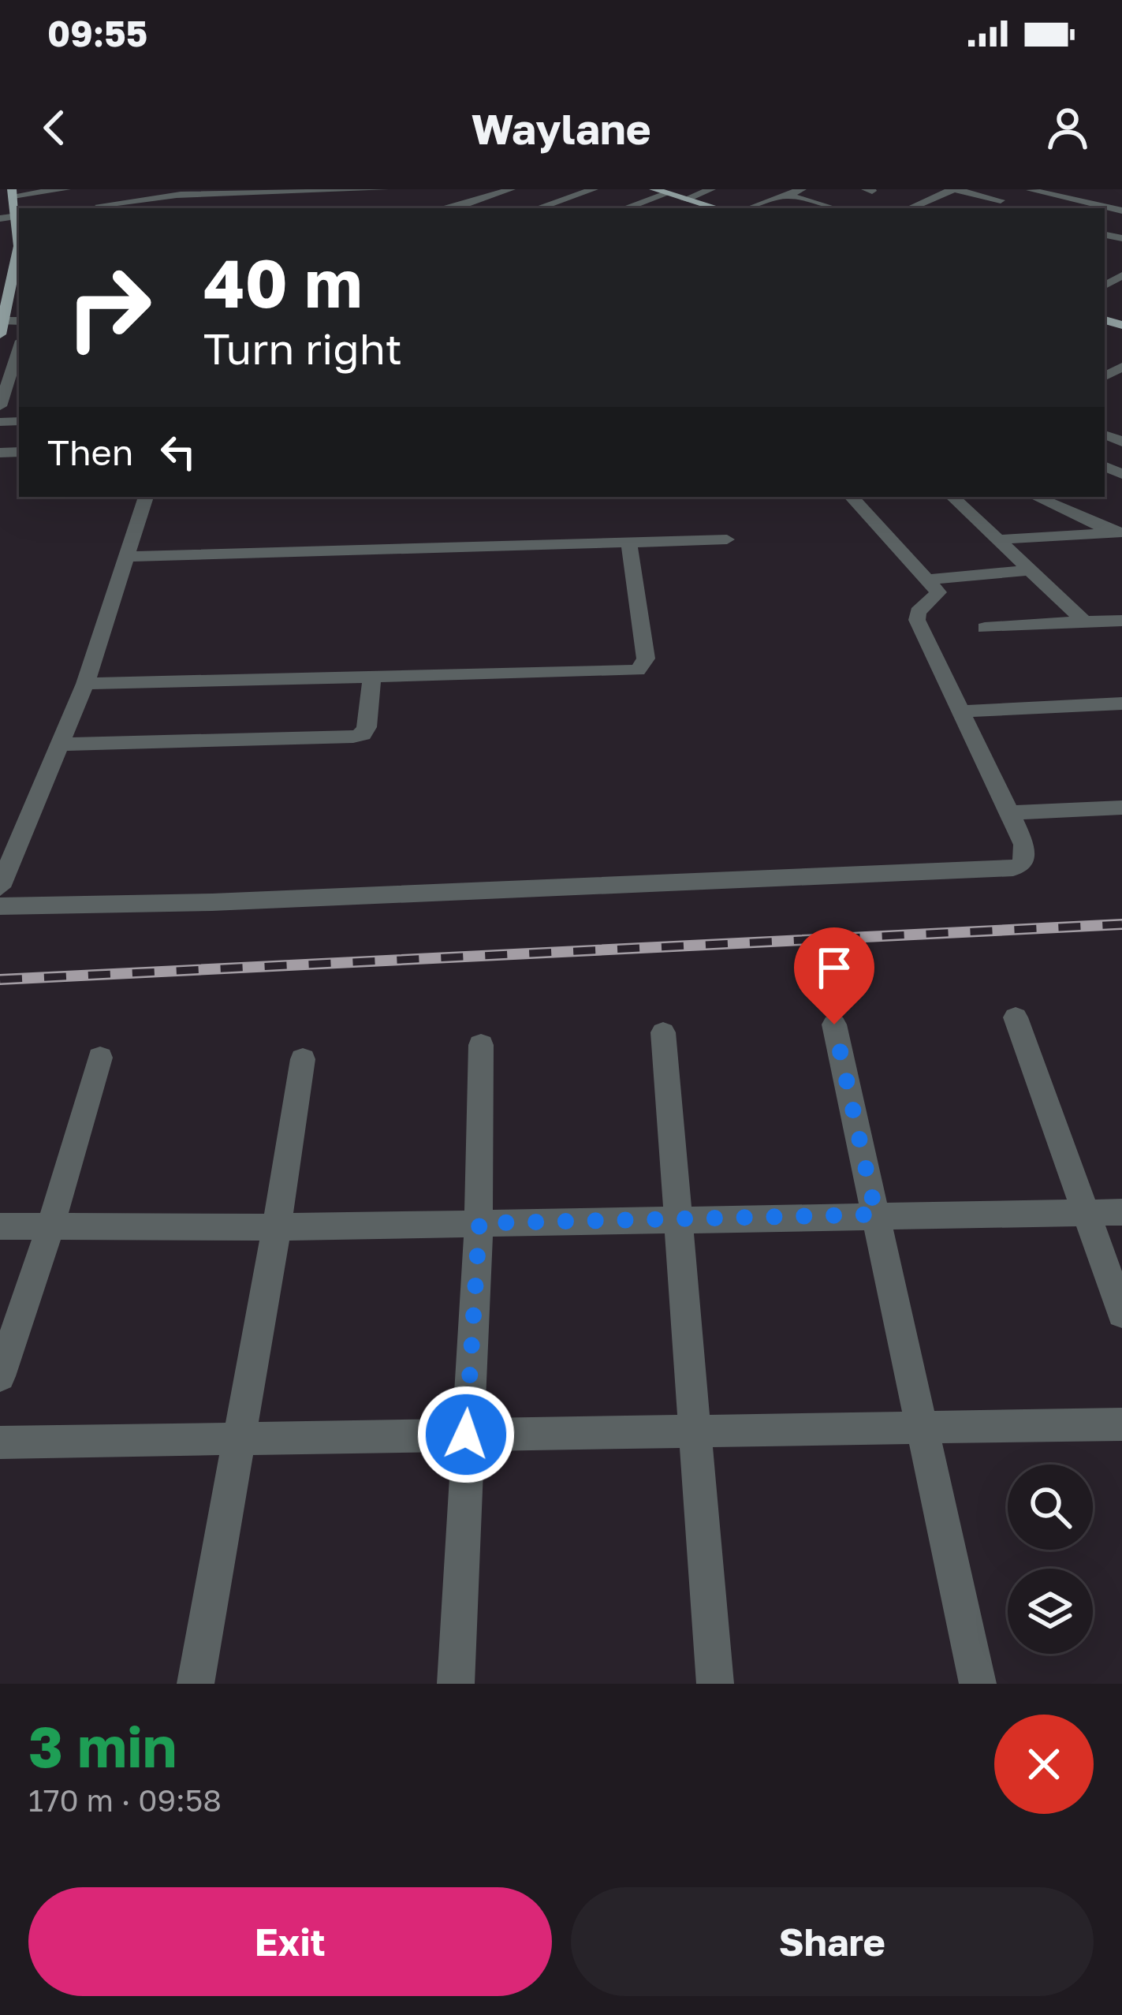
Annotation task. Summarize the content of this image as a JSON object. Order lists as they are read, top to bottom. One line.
{"page":{"status":"09:55","header":"Waylane","turn":["40 m","Turn right"],"then":"Then","heading":["3 min","170 m · 09:58"],"buttons":["Exit","Share"]}}
